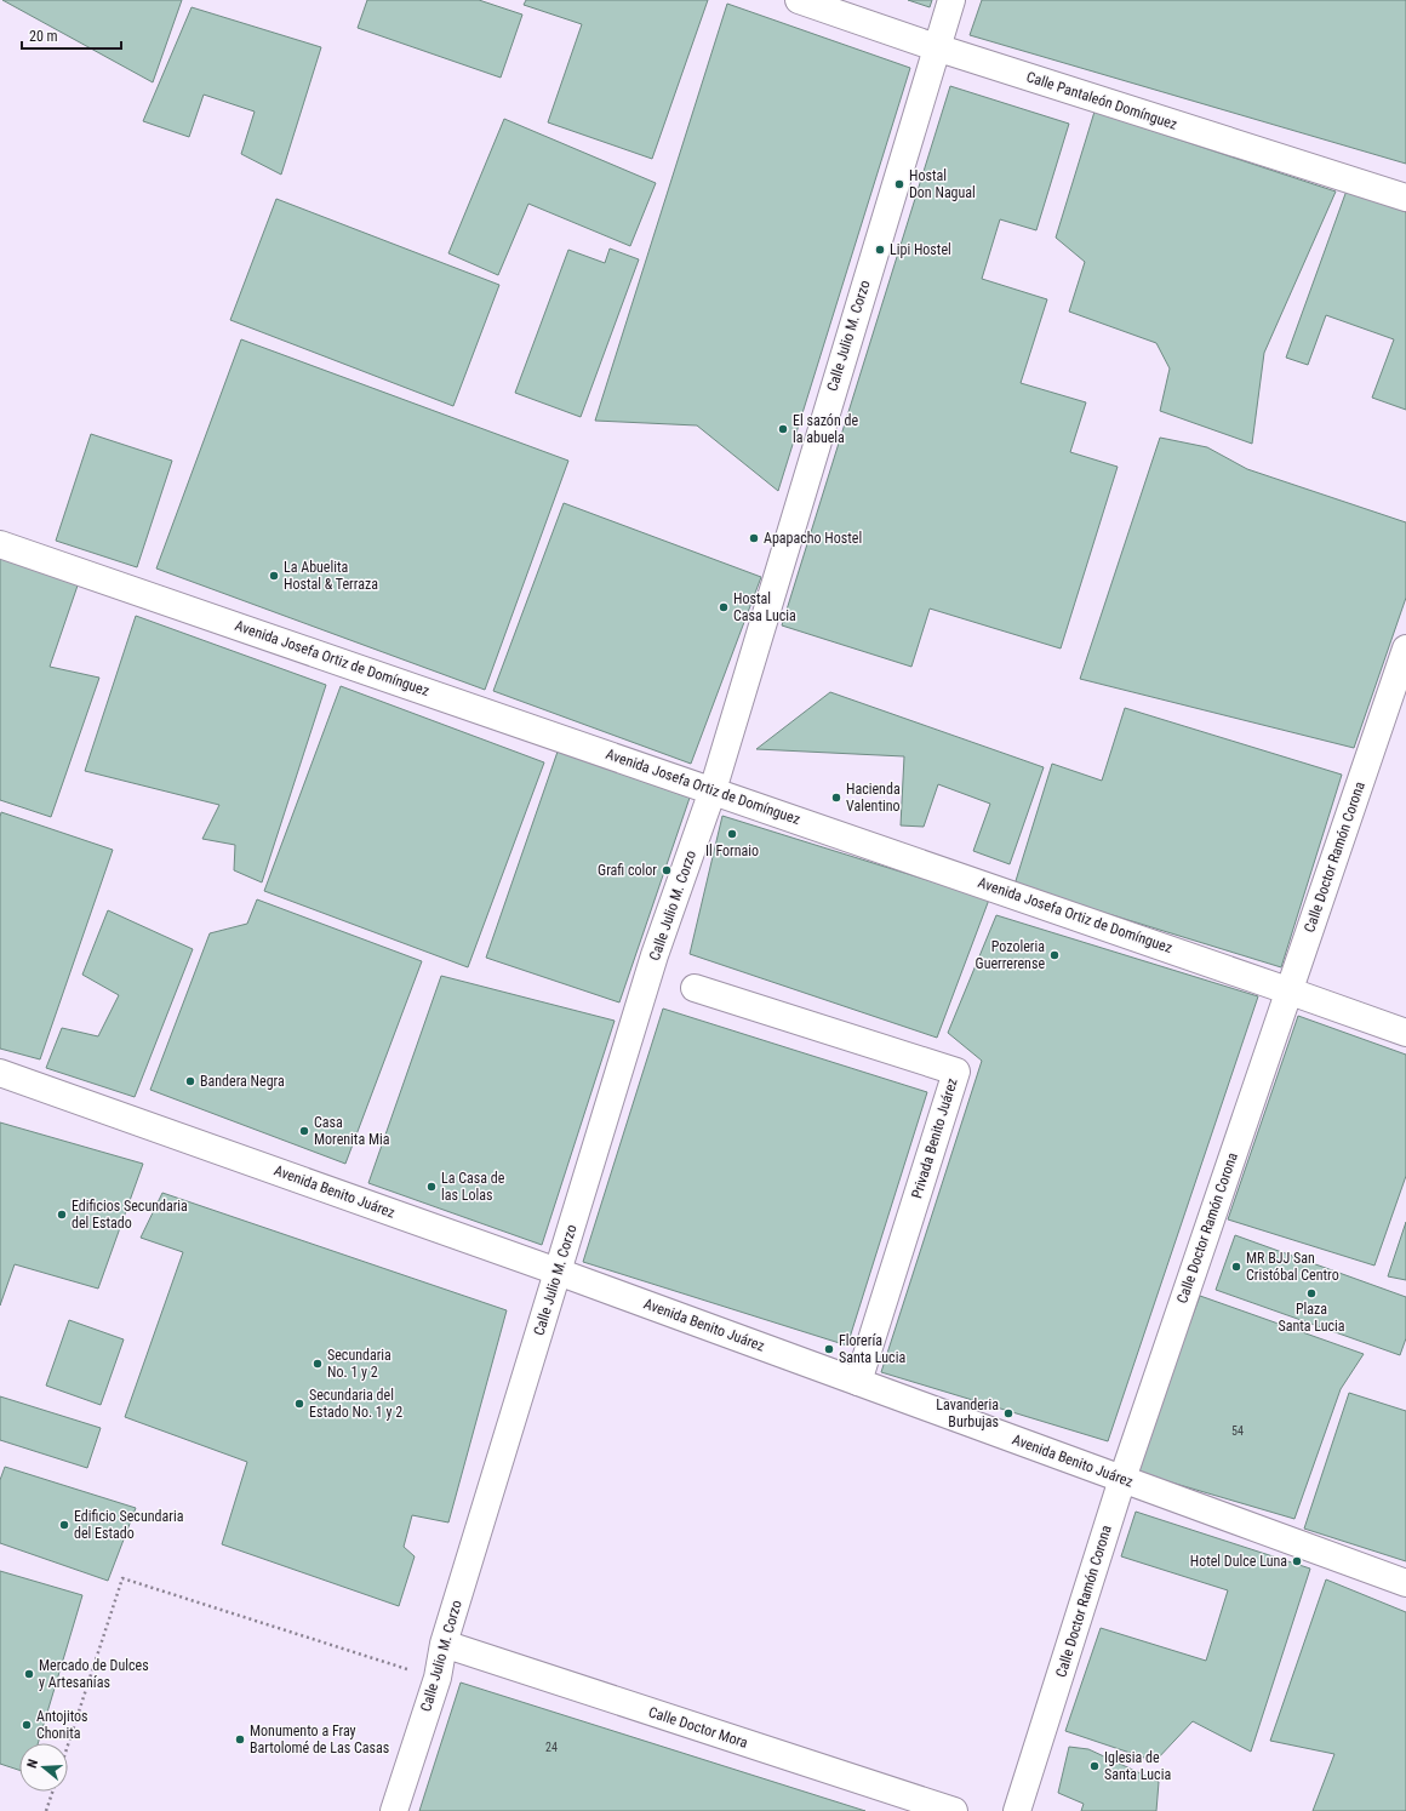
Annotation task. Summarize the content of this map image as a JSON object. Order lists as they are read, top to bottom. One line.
{"streets":{"street":["Calle Pantaleón Domínguez","Calle Julio M. Corzo","Avenida Josefa Ortiz de Domínguez","Calle Doctor Ramón Corona","Privada Benito Juárez","Avenida Benito Juárez","Calle Doctor Mora"]},"crossings":[["Calle Pantaleón Domínguez","Calle Julio M. Corzo"],["Calle Julio M. Corzo","Avenida Josefa Ortiz de Domínguez"],["Calle Julio M. Corzo","Avenida Benito Juárez"],["Calle Julio M. Corzo","Calle Doctor Mora"],["Avenida Josefa Ortiz de Domínguez","Calle Doctor Ramón Corona"],["Calle Doctor Ramón Corona","Avenida Benito Juárez"],["Privada Benito Juárez","Avenida Benito Juárez"]],"places":["Hostal Don Nagual","Lipi Hostel","El sazón de la abuela","Apapacho Hostel","La Abuelita Hostal & Terraza","Hostal Casa Lucia","Hacienda Valentino","Il Fornaio","Grafi color","Pozoleria Guerrerense","Bandera Negra","Casa Morenita Mia","La Casa de las Lolas","Edificios Secundaria del Estado","MR BJJ San Cristóbal Centro","Plaza Santa Lucia","Florería Santa Lucia","Secundaria No. 1 y 2","Secundaria del Estado No. 1 y 2","Lavanderia Burbujas","Edificio Secundaria del Estado","Hotel Dulce Luna","Mercado de Dulces y Artesanías","Antojitos Chonita","Monumento a Fray Bartolomé de Las Casas","Iglesia de Santa Lucia"],"house_numbers":["54","24"],"scale_bar":"20 m","north":"left"}
